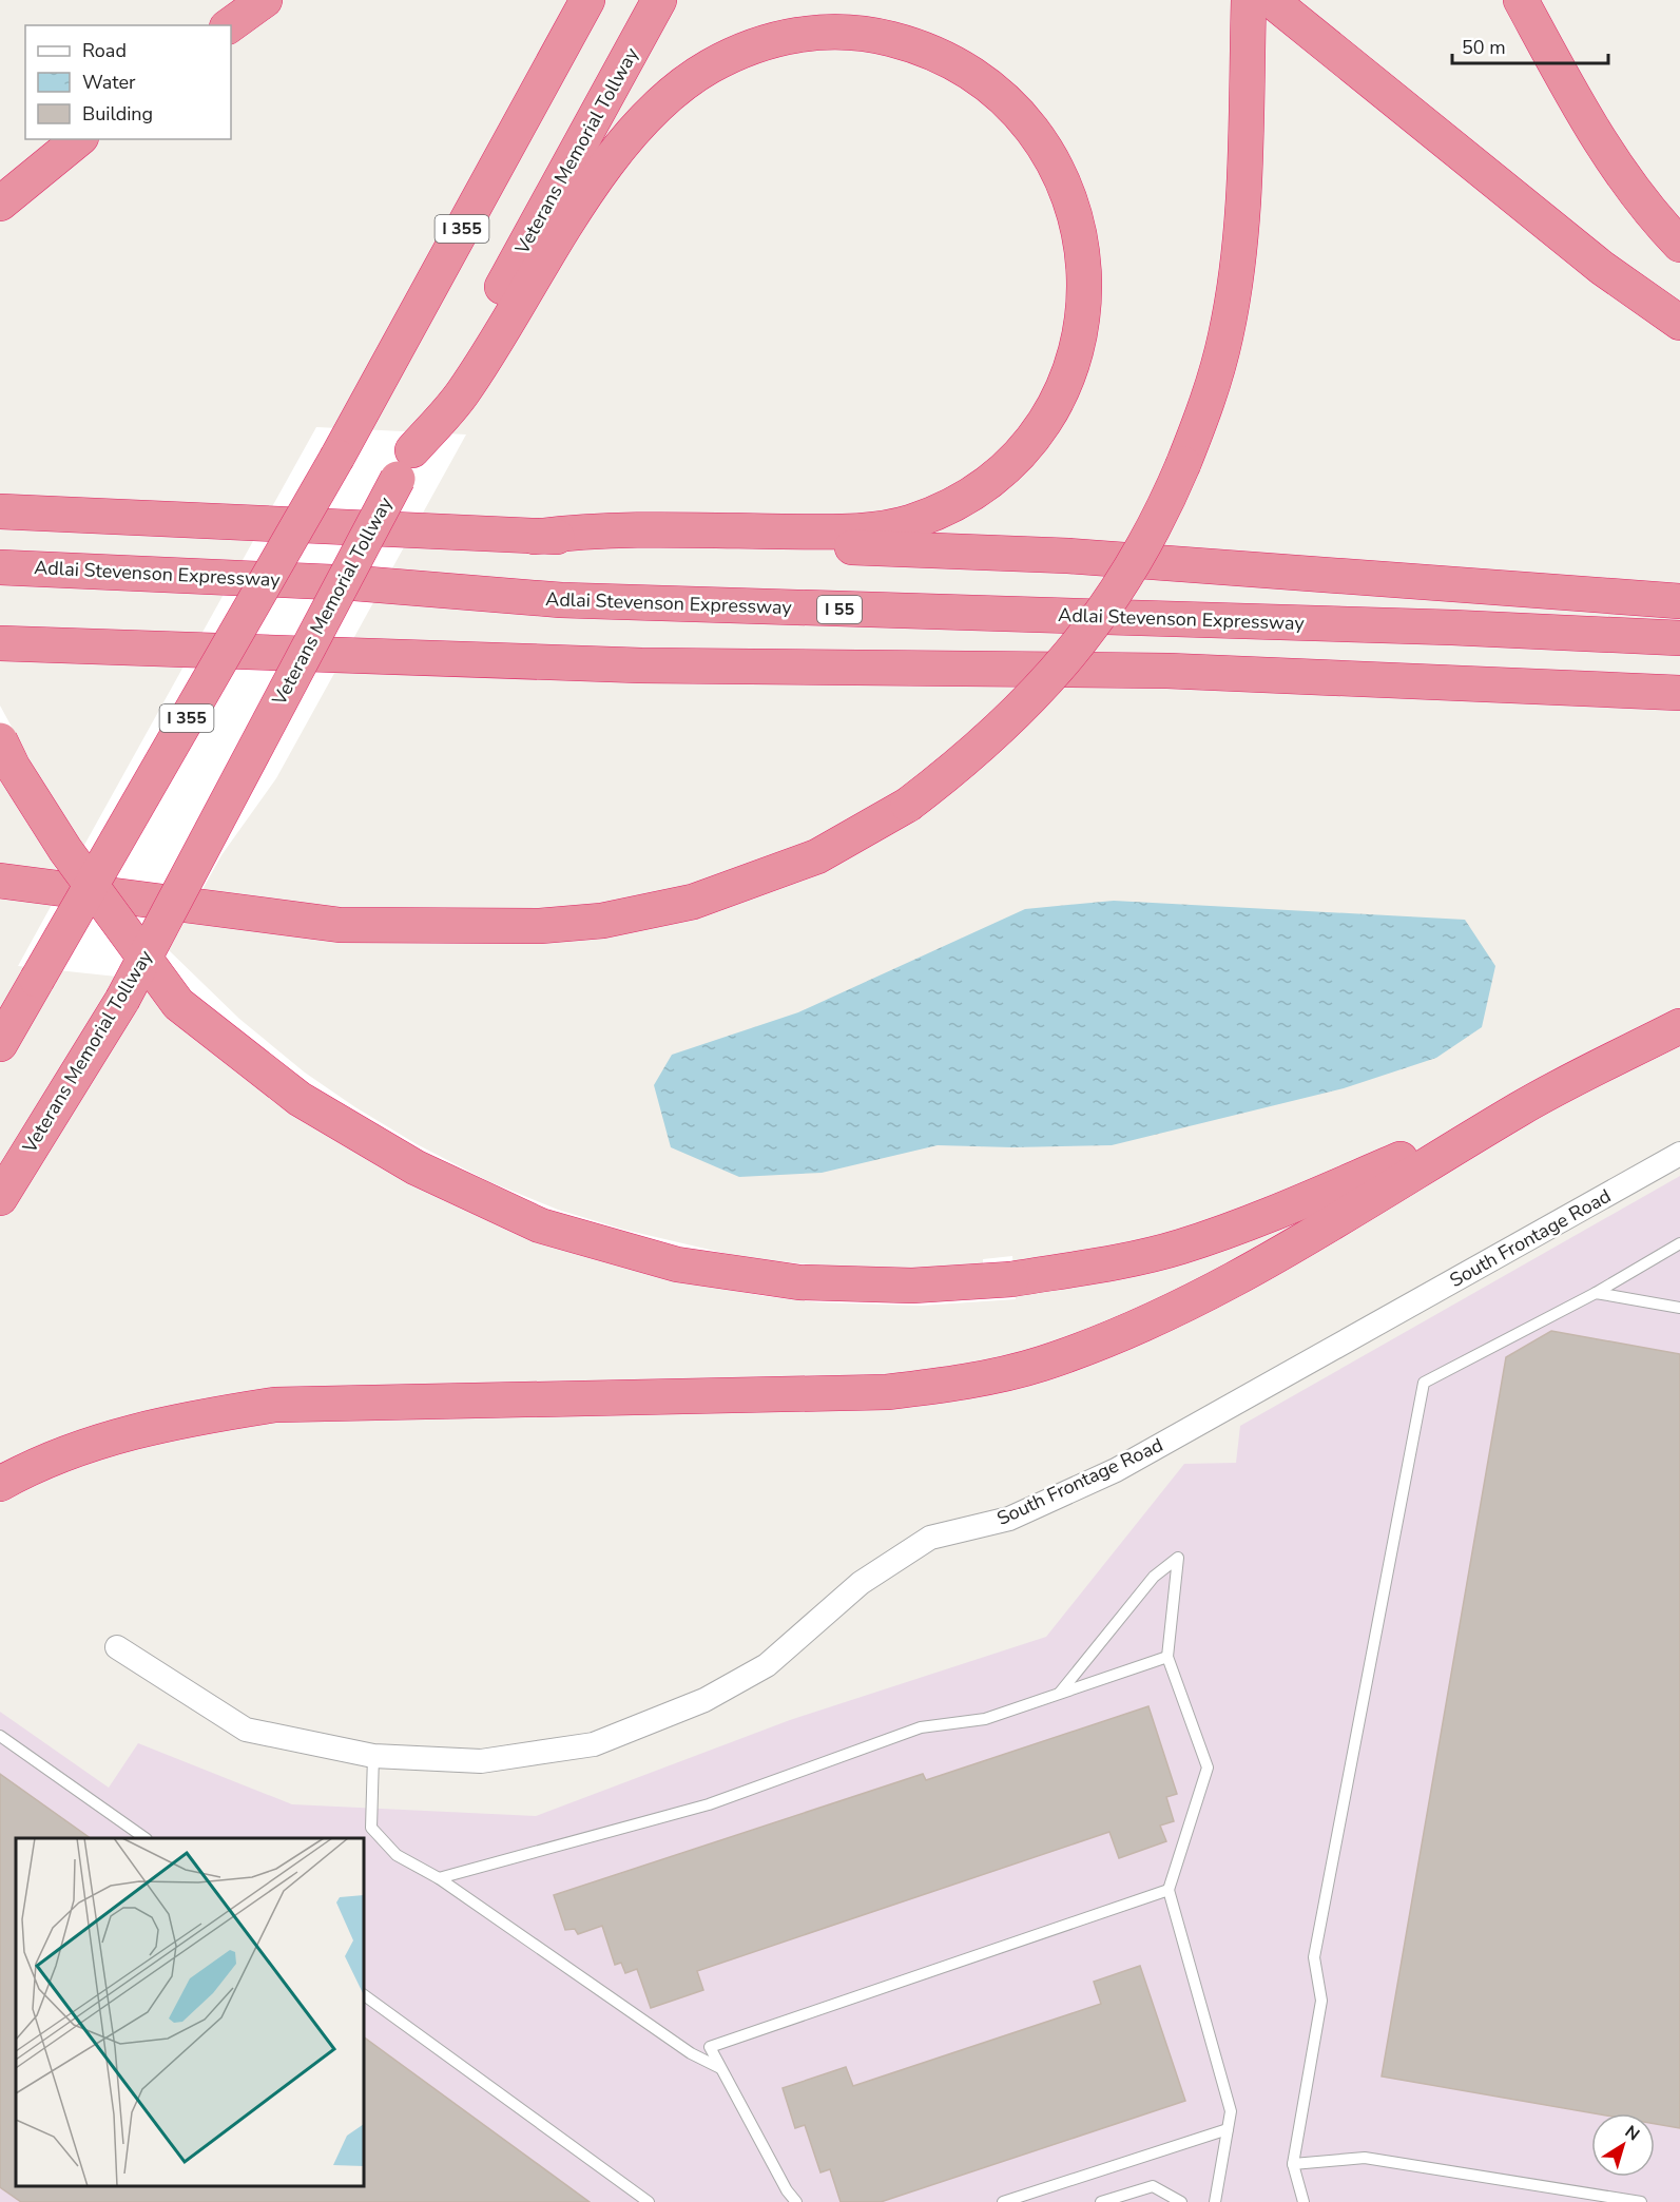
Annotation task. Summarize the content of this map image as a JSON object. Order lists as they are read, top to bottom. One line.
{"streets":{"highway":["Veterans Memorial Tollway","I 355","Adlai Stevenson Expressway","I 55"],"street":["South Frontage Road"]},"legend":["Road","Water","Building"],"scale_bar":"50 m","north":"top right"}
